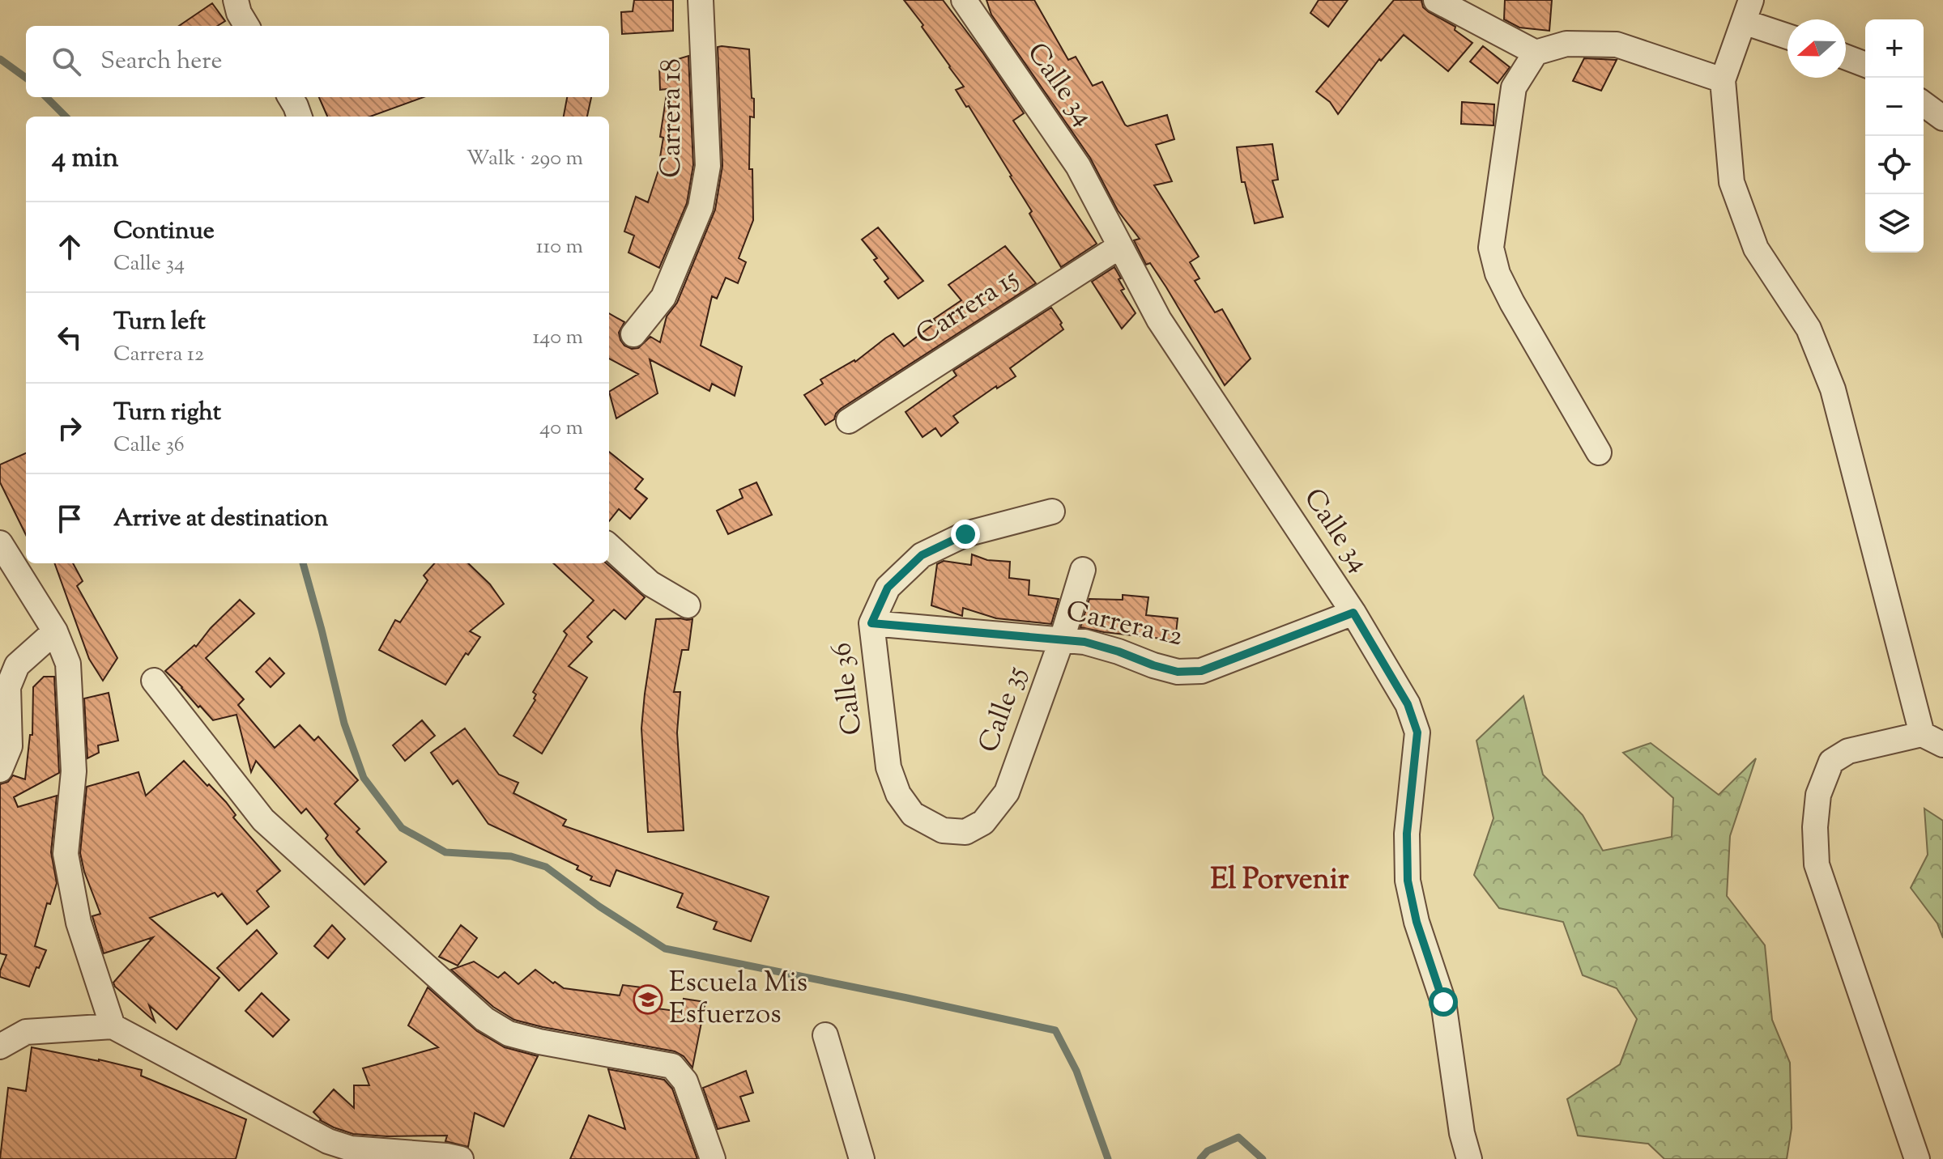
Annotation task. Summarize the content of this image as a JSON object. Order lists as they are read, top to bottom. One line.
{"streets":{"street":["Calle 34","Carrera 18","Carrera 15","Carrera 12","Calle 36","Calle 35"]},"crossings":[["Calle 34","Carrera 15"],["Calle 34","Carrera 12"],["Carrera 12","Calle 36"],["Carrera 12","Calle 35"],["Calle 36","Calle 35"]],"districts":["El Porvenir"],"places":{"school or university":["Escuela Mis Esfuerzos"]},"north":"left","page":{"map_buttons":["+","−"],"search":"Search here","heading":["4 min","Walk · 290 m"],"list":[["Continue","Calle 34","110 m"],["Turn left","Carrera 12","140 m"],["Turn right","Calle 36","40 m"],"Arrive at destination"]}}
